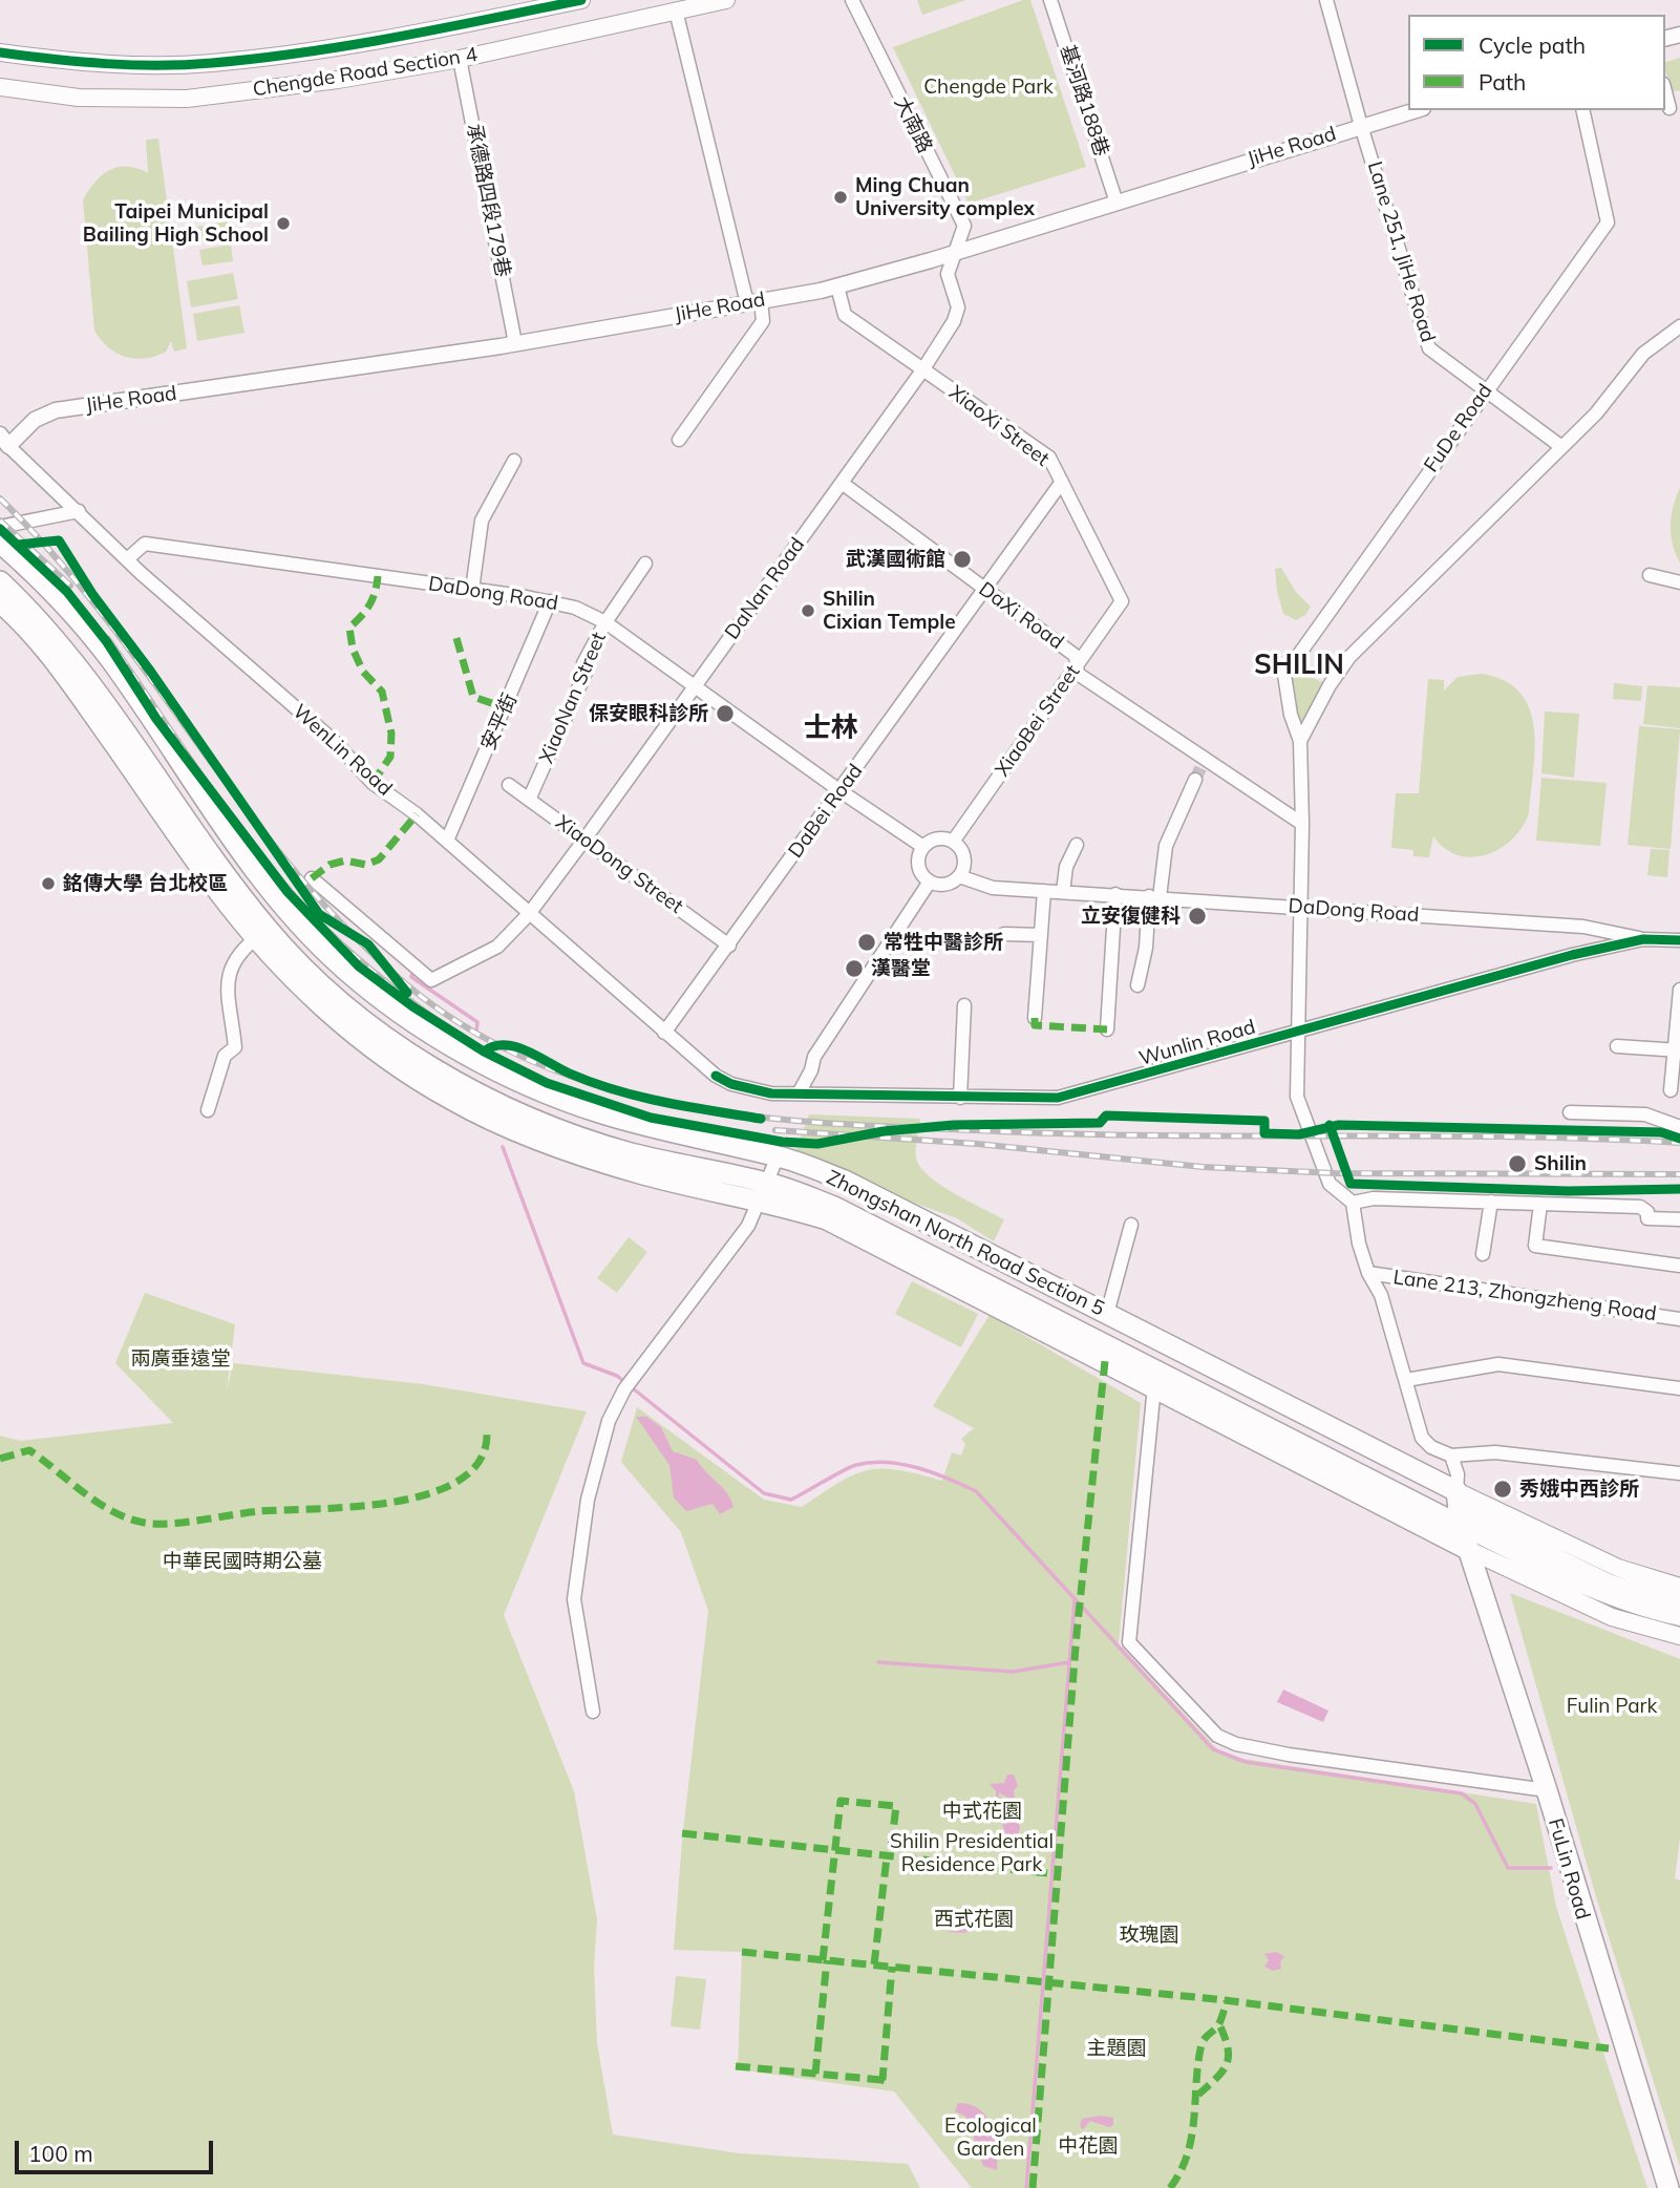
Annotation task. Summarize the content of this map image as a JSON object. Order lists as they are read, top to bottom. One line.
{"streets":{"main road":["Chengde Road Section 4","Zhongshan North Road Section 5","FuLin Road"],"street":["基河路188巷","大南路","JiHe Road","承德路四段179巷","Lane 251, JiHe Road","XiaoXi Street","FuDe Road","DaNan Road","DaDong Road","DaXi Road","XiaoNan Street","XiaoBei Street","安平街","WenLin Road","DaBei Road","XiaoDong Street","Wunlin Road","Lane 213, Zhongzheng Road"]},"crossings":[["Chengde Road Section 4","承德路四段179巷"],["基河路188巷","JiHe Road"],["大南路","JiHe Road"],["大南路","DaNan Road"],["JiHe Road","承德路四段179巷"],["JiHe Road","Lane 251, JiHe Road"],["JiHe Road","XiaoXi Street"],["JiHe Road","DaNan Road"],["JiHe Road","WenLin Road"],["Lane 251, JiHe Road","FuDe Road"],["XiaoXi Street","DaNan Road"],["XiaoXi Street","XiaoBei Street"],["XiaoXi Street","DaBei Road"],["FuDe Road","DaDong Road"],["FuDe Road","DaXi Road"],["FuDe Road","Wunlin Road"],["DaNan Road","DaDong Road"],["DaNan Road","DaXi Road"],["DaNan Road","WenLin Road"],["DaNan Road","XiaoDong Street"],["DaDong Road","XiaoNan Street"],["DaDong Road","XiaoBei Street"],["DaDong Road","安平街"],["DaDong Road","WenLin Road"],["DaDong Road","DaBei Road"],["DaDong Road","Wunlin Road"],["DaXi Road","XiaoBei Street"],["DaXi Road","DaBei Road"],["XiaoNan Street","XiaoDong Street"],["安平街","WenLin Road"],["WenLin Road","DaBei Road"],["WenLin Road","Wunlin Road"],["DaBei Road","XiaoDong Street"],["Zhongshan North Road Section 5","FuLin Road"]],"districts":["SHILIN","士林"],"parks":["Chengde Park","兩廣垂遠堂","中華民國時期公墓","Fulin Park","中式花園","Shilin Presidential Residence Park","西式花園","玫瑰園","主題園","Ecological Garden","中花園"],"places":["Ming Chuan University complex","Taipei Municipal Bailing High School","武漢國術館","Shilin Cixian Temple","保安眼科診所","銘傳大學 台北校區","立安復健科","常牲中醫診所","漢醫堂","Shilin","秀娥中西診所"],"legend":["Cycle path","Path"],"scale_bar":"100 m"}
